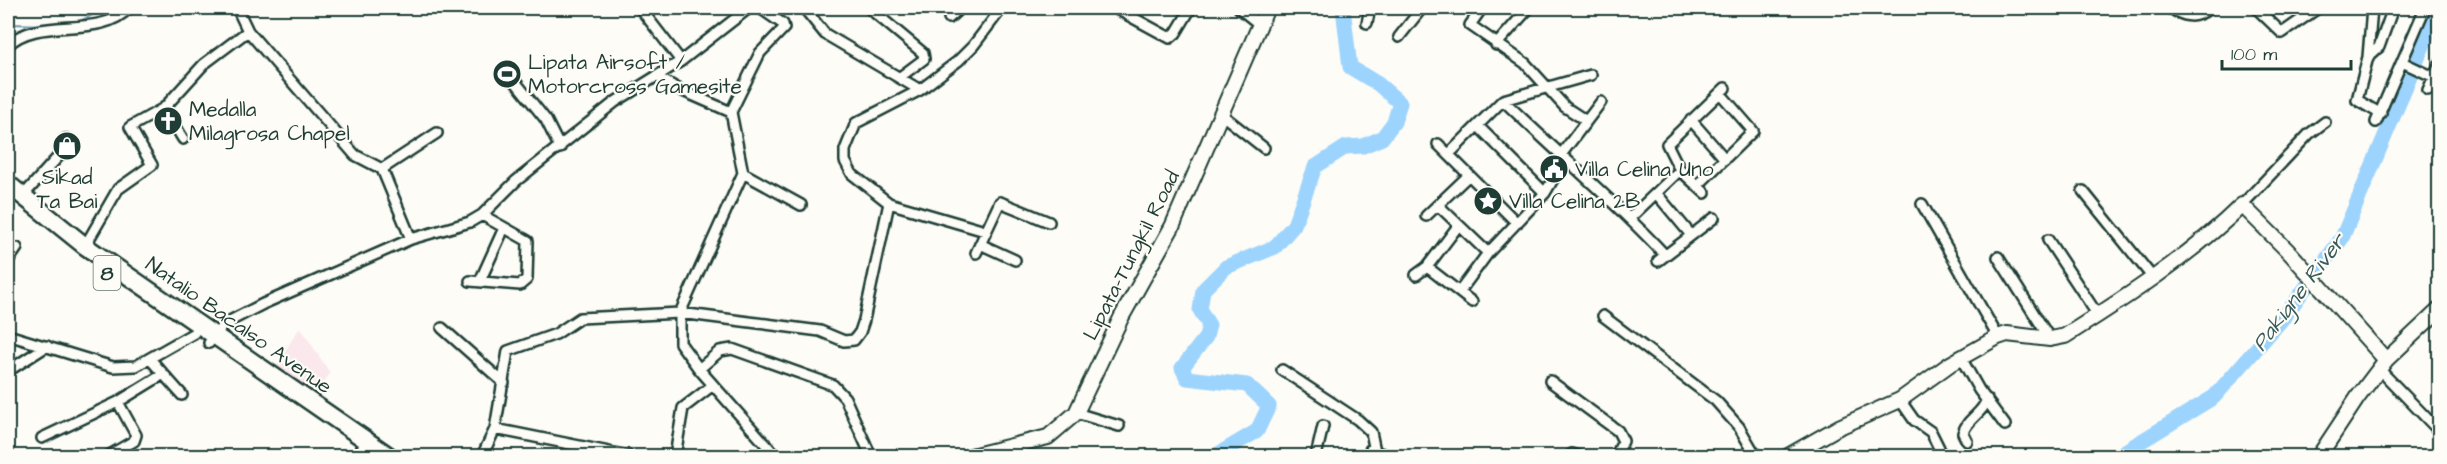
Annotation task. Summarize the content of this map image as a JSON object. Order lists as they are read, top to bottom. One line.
{"streets":{"highway":["8","Natalio Bacalso Avenue"],"street":["Lipata-Tungkil Road"]},"water":["Pakigne River"],"places":{"sports":["Lipata Airsoft / Motorcross Gamesite"],"church":["Medalla Milagrosa Chapel"],"shop":["Sikad Ta Bai"],"public building":["Villa Celina Uno"],"place":["Villa Celina 2B"]},"scale_bar":"100 m"}
